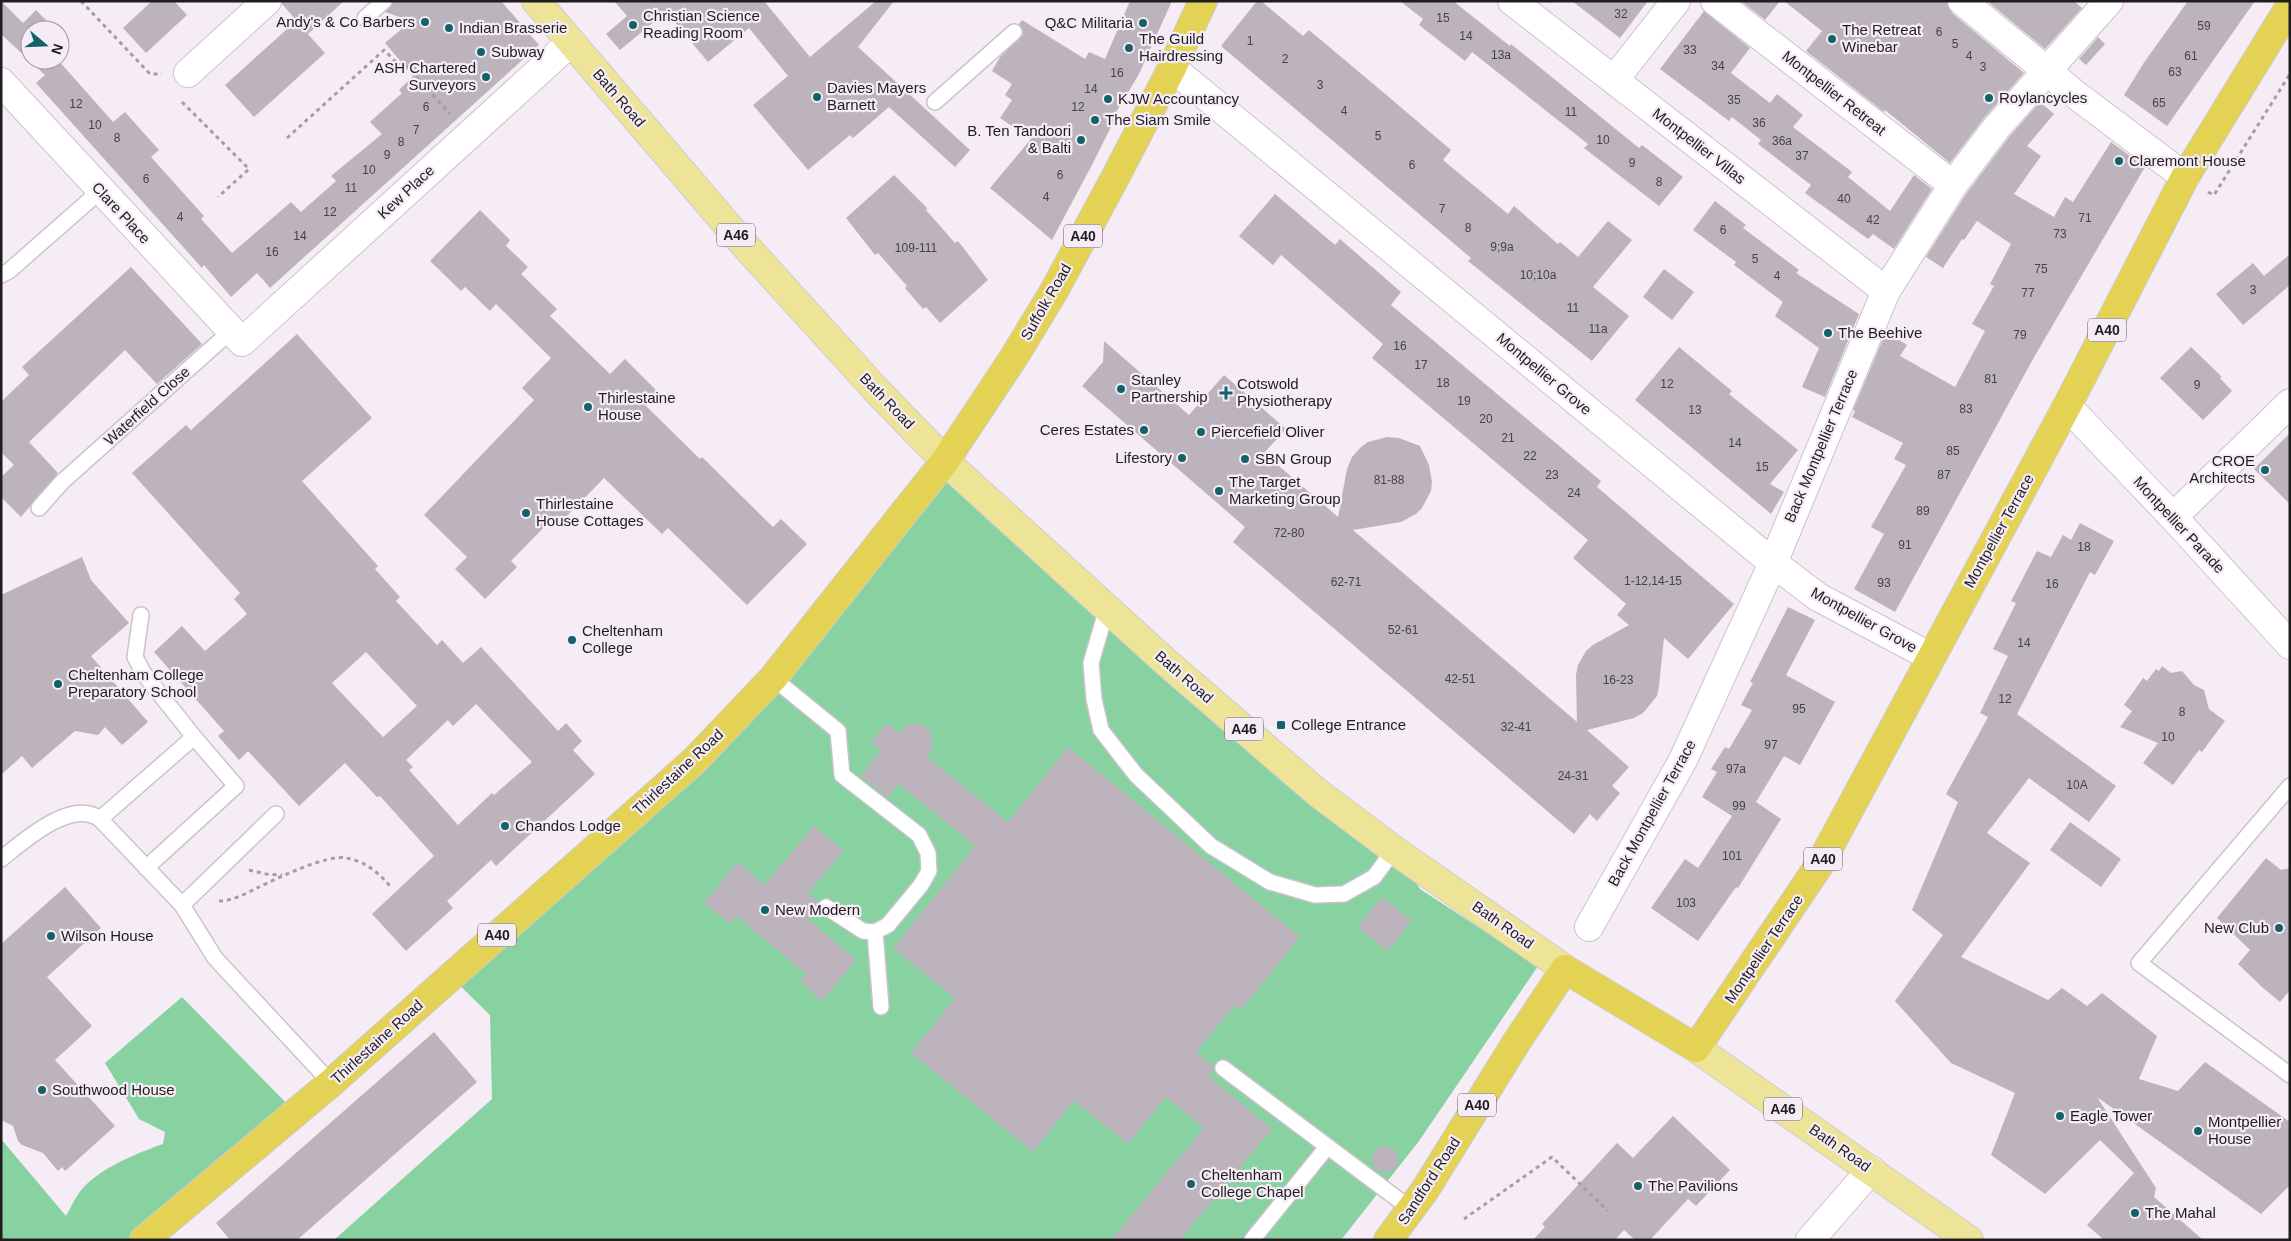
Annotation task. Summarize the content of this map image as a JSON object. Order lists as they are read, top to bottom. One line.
{"streets":{"highway":["Bath Road","A46","A40","Suffolk Road","Montpellier Terrace","Thirlestaine Road","Sandford Road"],"street":["Montpellier Retreat","Montpellier Villas","Kew Place","Clare Place","Montpellier Grove","Back Montpellier Terrace","Montpellier Parade"],"lane":["Waterfield Close"]},"crossings":[["Montpellier Retreat","Back Montpellier Terrace"],["Bath Road","Kew Place"],["Bath Road","Suffolk Road"],["Bath Road","Montpellier Terrace"],["Bath Road","Thirlestaine Road"],["Bath Road","Sandford Road"],["Montpellier Villas","Back Montpellier Terrace"],["Kew Place","Clare Place"],["Kew Place","Waterfield Close"],["Clare Place","Waterfield Close"],["Suffolk Road","Montpellier Grove"],["Suffolk Road","Thirlestaine Road"],["Montpellier Grove","Back Montpellier Terrace"],["Montpellier Grove","Montpellier Terrace"],["Montpellier Parade","Montpellier Terrace"]],"places":{"other":["Andy's & Co Barbers","Q&C Militaria","Christian Science Reading Room","Indian Brasserie","The Retreat Winebar","The Guild Hairdressing","Subway","ASH Chartered Surveyors","Davies Mayers Barnett","Roylancycles","KJW Accountancy","The Siam Smile","B. Ten Tandoori & Balti","Claremont House","The Beehive","Stanley Partnership","Thirlestaine House","Ceres Estates","Piercefield Oliver","Lifestory","SBN Group","CROE Architects","The Target Marketing Group","Thirlestaine House Cottages","Cheltenham College","Cheltenham College Preparatory School","Chandos Lodge","New Modern","New Club","Wilson House","Southwood House","Eagle Tower","Montpellier House","Cheltenham College Chapel","The Pavilions","The Mahal"],"health":["Cotswold Physiotherapy"],"transit":["College Entrance"]},"house_numbers":["32","15","59","6","14","1","5","33","13a","4","61","2","34","3","63","16","3","14","35","65","12","6","12","4","11","36","10","7","5","8","10","36a","8","9","37","9","6","10","6","6","8","11","4","40","7","12","4","71","42","8","6","73","14","9;9a","109-111","16","5","75","10;10a","4","3","77","11","11a","79","16","17","81","18","12","9","19","83","13","20","21","14","85","22","15","23","87","81-88","24","89","72-80","91","18","1-12,14-15","62-71","93","16","52-61","14","42-51","16-23","12","95","8","32-41","10","97","97a","24-31","10A","99","101","103"],"north":"right"}
